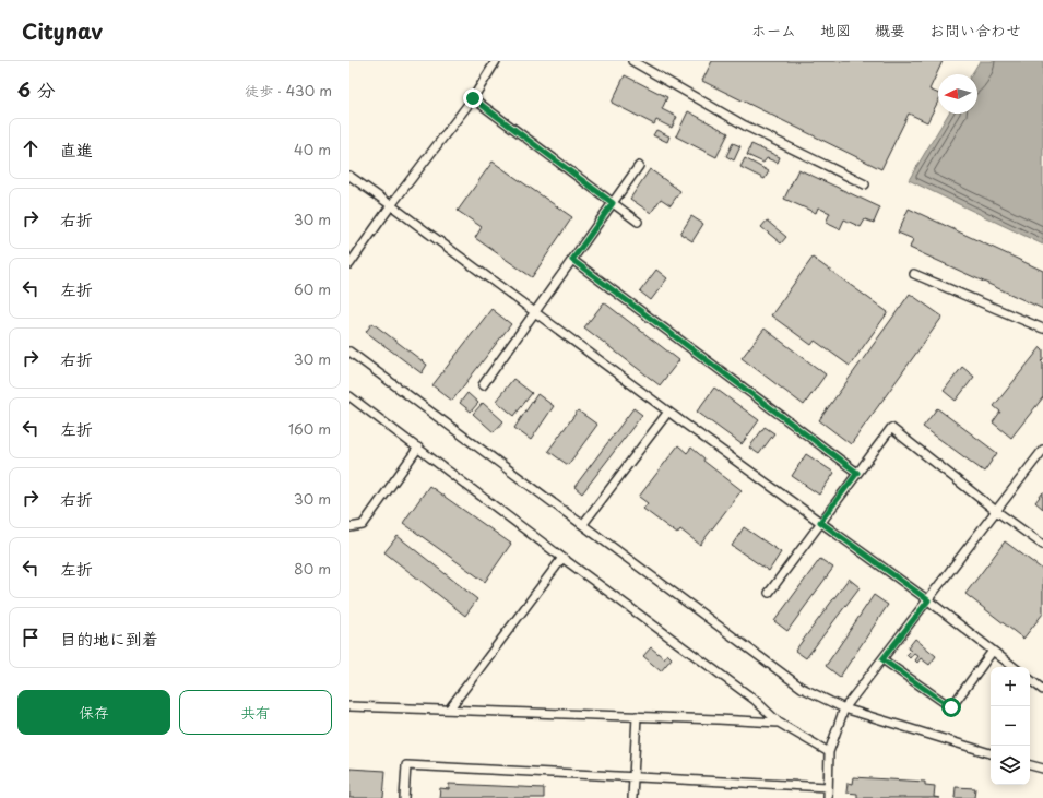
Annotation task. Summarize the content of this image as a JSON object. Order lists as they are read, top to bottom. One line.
{"north":"left","page":{"header":"Citynav","nav":["ホーム","地図","概要","お問い合わせ"],"heading":["6 分","徒歩 · 430 m"],"list":[["直進","40 m"],["右折","30 m"],["左折","60 m"],["右折","30 m"],["左折","160 m"],["右折","30 m"],["左折","80 m"],"目的地に到着"],"map_buttons":["+","−"],"buttons":["保存","共有"]}}
